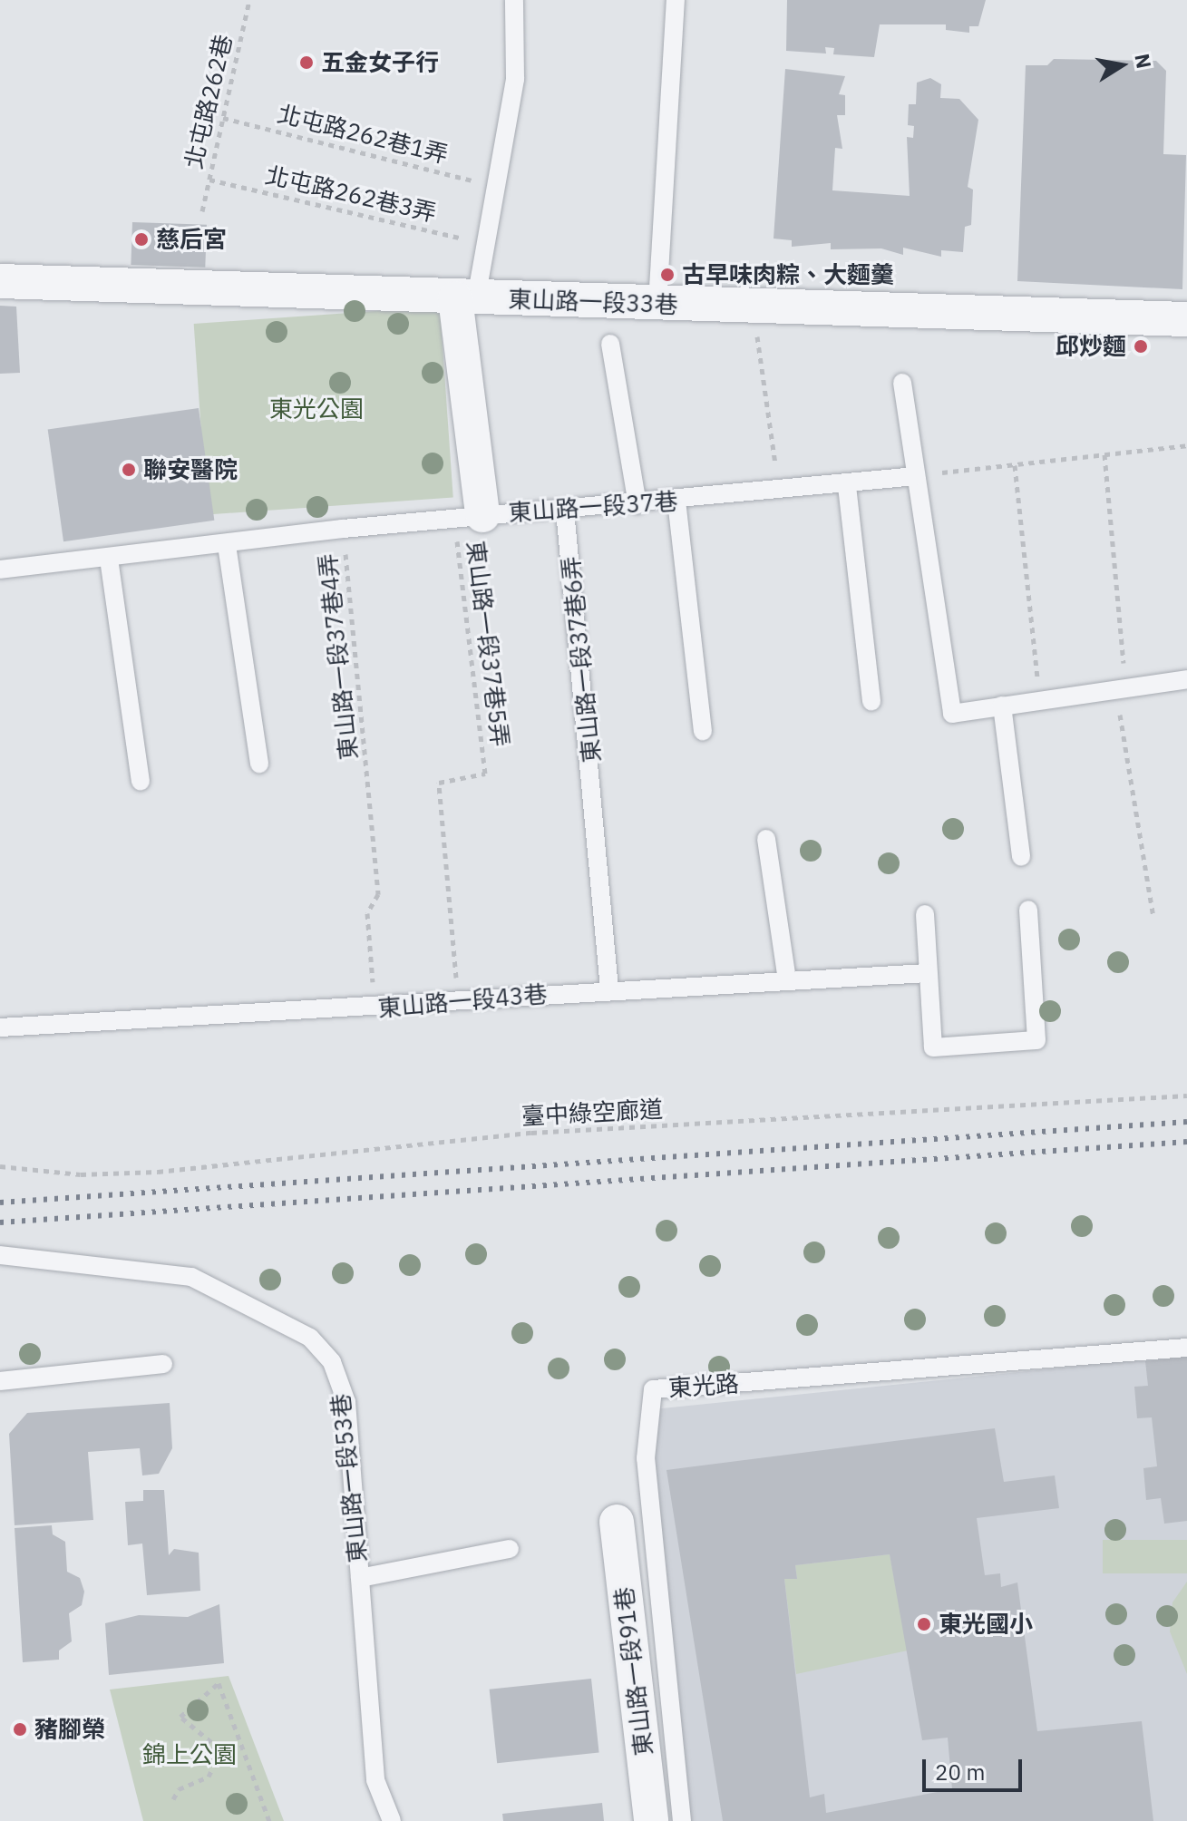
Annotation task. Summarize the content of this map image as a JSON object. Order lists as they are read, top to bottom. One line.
{"streets":{"street":["東山路一段33巷","東山路一段91巷"],"lane":["東山路一段37巷","東山路一段37巷6弄","東山路一段43巷","東光路","東山路一段53巷"],"path":["北屯路262巷","北屯路262巷1弄","北屯路262巷3弄","東山路一段37巷5弄","東山路一段37巷4弄","臺中綠空廊道"]},"crossings":[["北屯路262巷","北屯路262巷1弄"],["北屯路262巷","北屯路262巷3弄"],["東山路一段37巷","東山路一段37巷5弄"],["東山路一段37巷","東山路一段37巷4弄"],["東山路一段37巷","東山路一段37巷6弄"],["東山路一段37巷5弄","東山路一段43巷"],["東山路一段37巷4弄","東山路一段43巷"],["東山路一段37巷6弄","東山路一段43巷"]],"parks":["東光公園","錦上公園"],"places":["五金女子行","慈后宮","古早味肉粽、大麵羹","邱炒麵","聯安醫院","東光國小","豬腳榮"],"scale_bar":"20 m","north":"right"}
